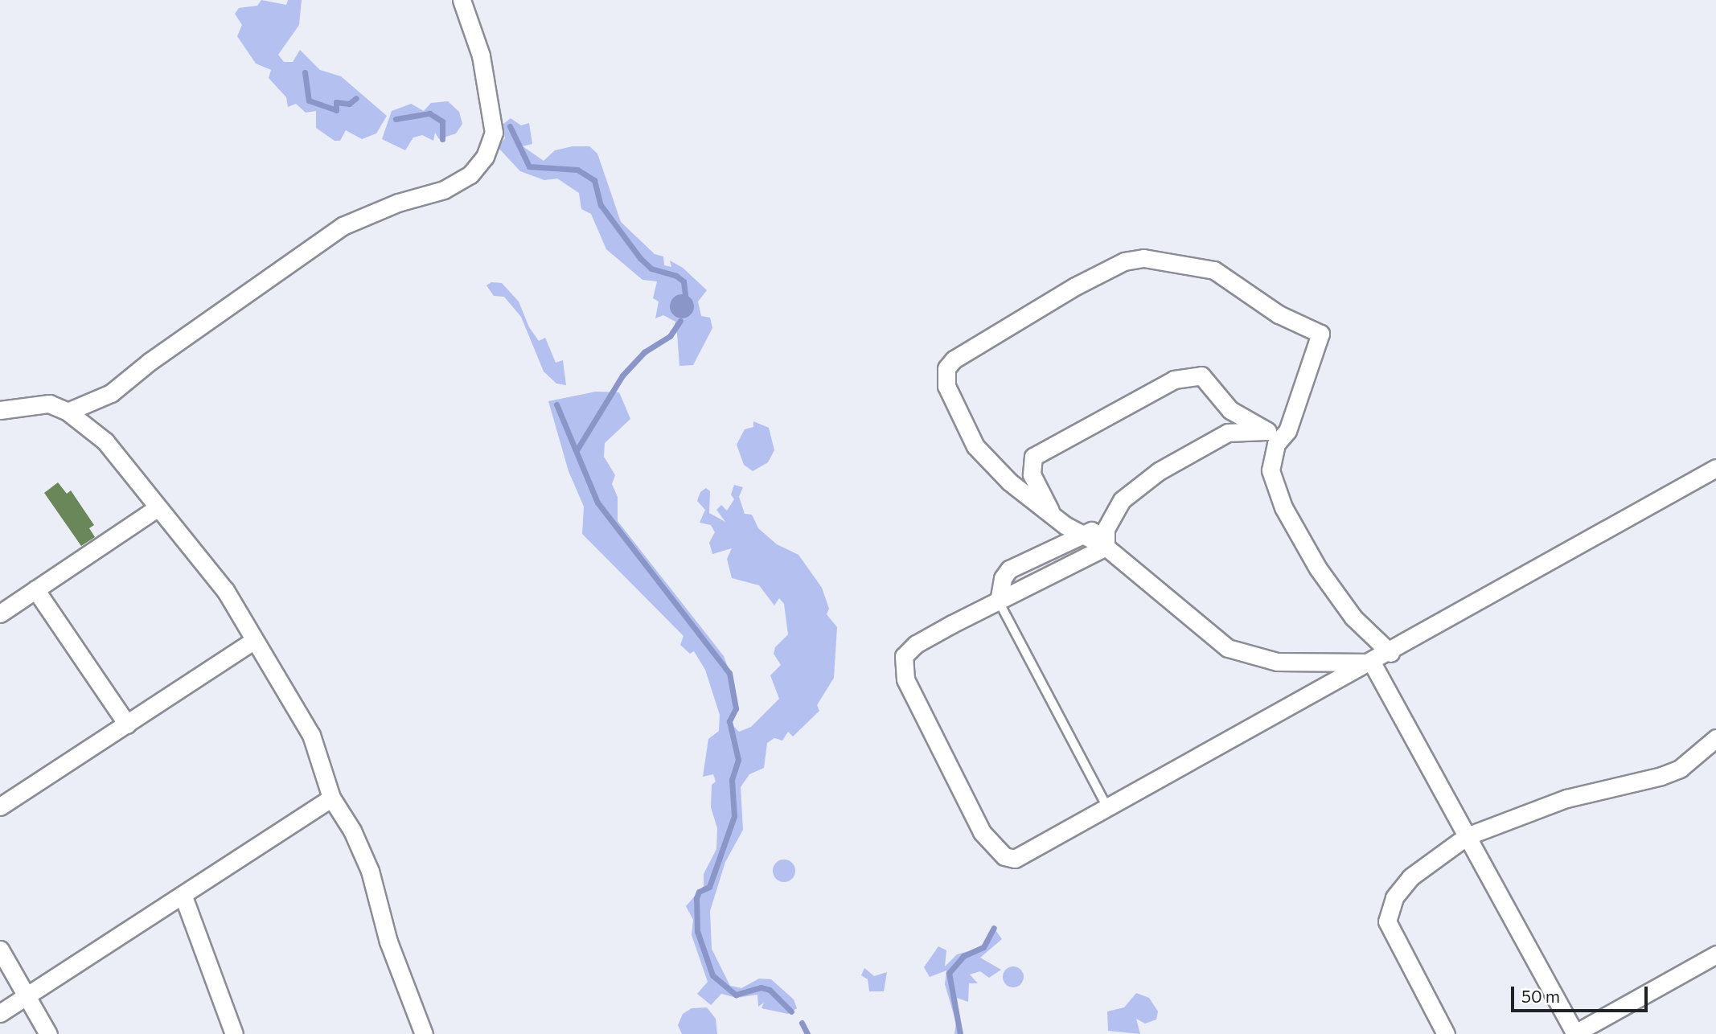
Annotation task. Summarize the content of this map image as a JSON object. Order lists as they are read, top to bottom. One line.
{"scale_bar":"50 m"}
